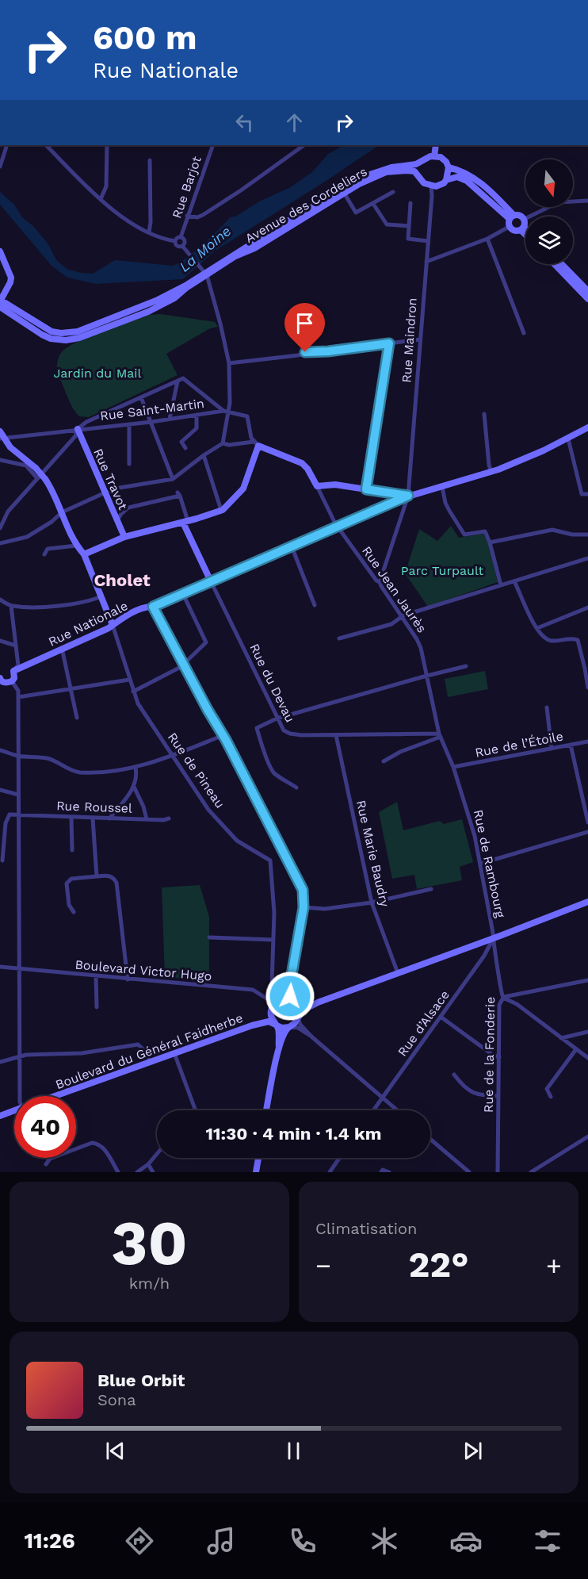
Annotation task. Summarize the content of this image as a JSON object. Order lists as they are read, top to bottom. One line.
{"streets":{"main road":["Avenue des Cordeliers","Rue Travot","Rue Nationale","Boulevard du Général Faidherbe"],"street":["Rue Barjot","Rue Maindron","Rue Saint-Martin","Rue Jean Jaurès","Rue du Devau","Rue de l’Étoile","Rue de Pineau","Rue Roussel","Rue Marie Baudry","Rue de Rambourg","Boulevard Victor Hugo","Rue d’Alsace","Rue de la Fonderie"]},"crossings":[["Avenue des Cordeliers","Rue Maindron"],["Rue Maindron","Rue Jean Jaurès"],["Rue Maindron","Rue Nationale"],["Rue Saint-Martin","Rue Travot"],["Rue Jean Jaurès","Rue Nationale"],["Rue Jean Jaurès","Rue du Devau"],["Rue Jean Jaurès","Rue de l’Étoile"],["Rue Jean Jaurès","Rue de Rambourg"],["Rue Nationale","Rue du Devau"],["Rue du Devau","Rue Marie Baudry"],["Rue de l’Étoile","Rue de Rambourg"],["Rue de Rambourg","Rue d’Alsace"],["Rue de Rambourg","Rue de la Fonderie"],["Boulevard Victor Hugo","Boulevard du Général Faidherbe"],["Rue d’Alsace","Rue de la Fonderie"]],"districts":["Cholet"],"water":["La Moine"],"parks":["Jardin du Mail","Parc Turpault"],"north":"bottom","page":{"turn":["600 m","Rue Nationale"],"limit":"40","trip":"11:30 · 4 min · 1.4 km","tile":[["30","km/h"],"Climatisation"],"heat":["−","22°","+"],"song":["Blue Orbit","Sona"],"tabs":"11:26"}}
